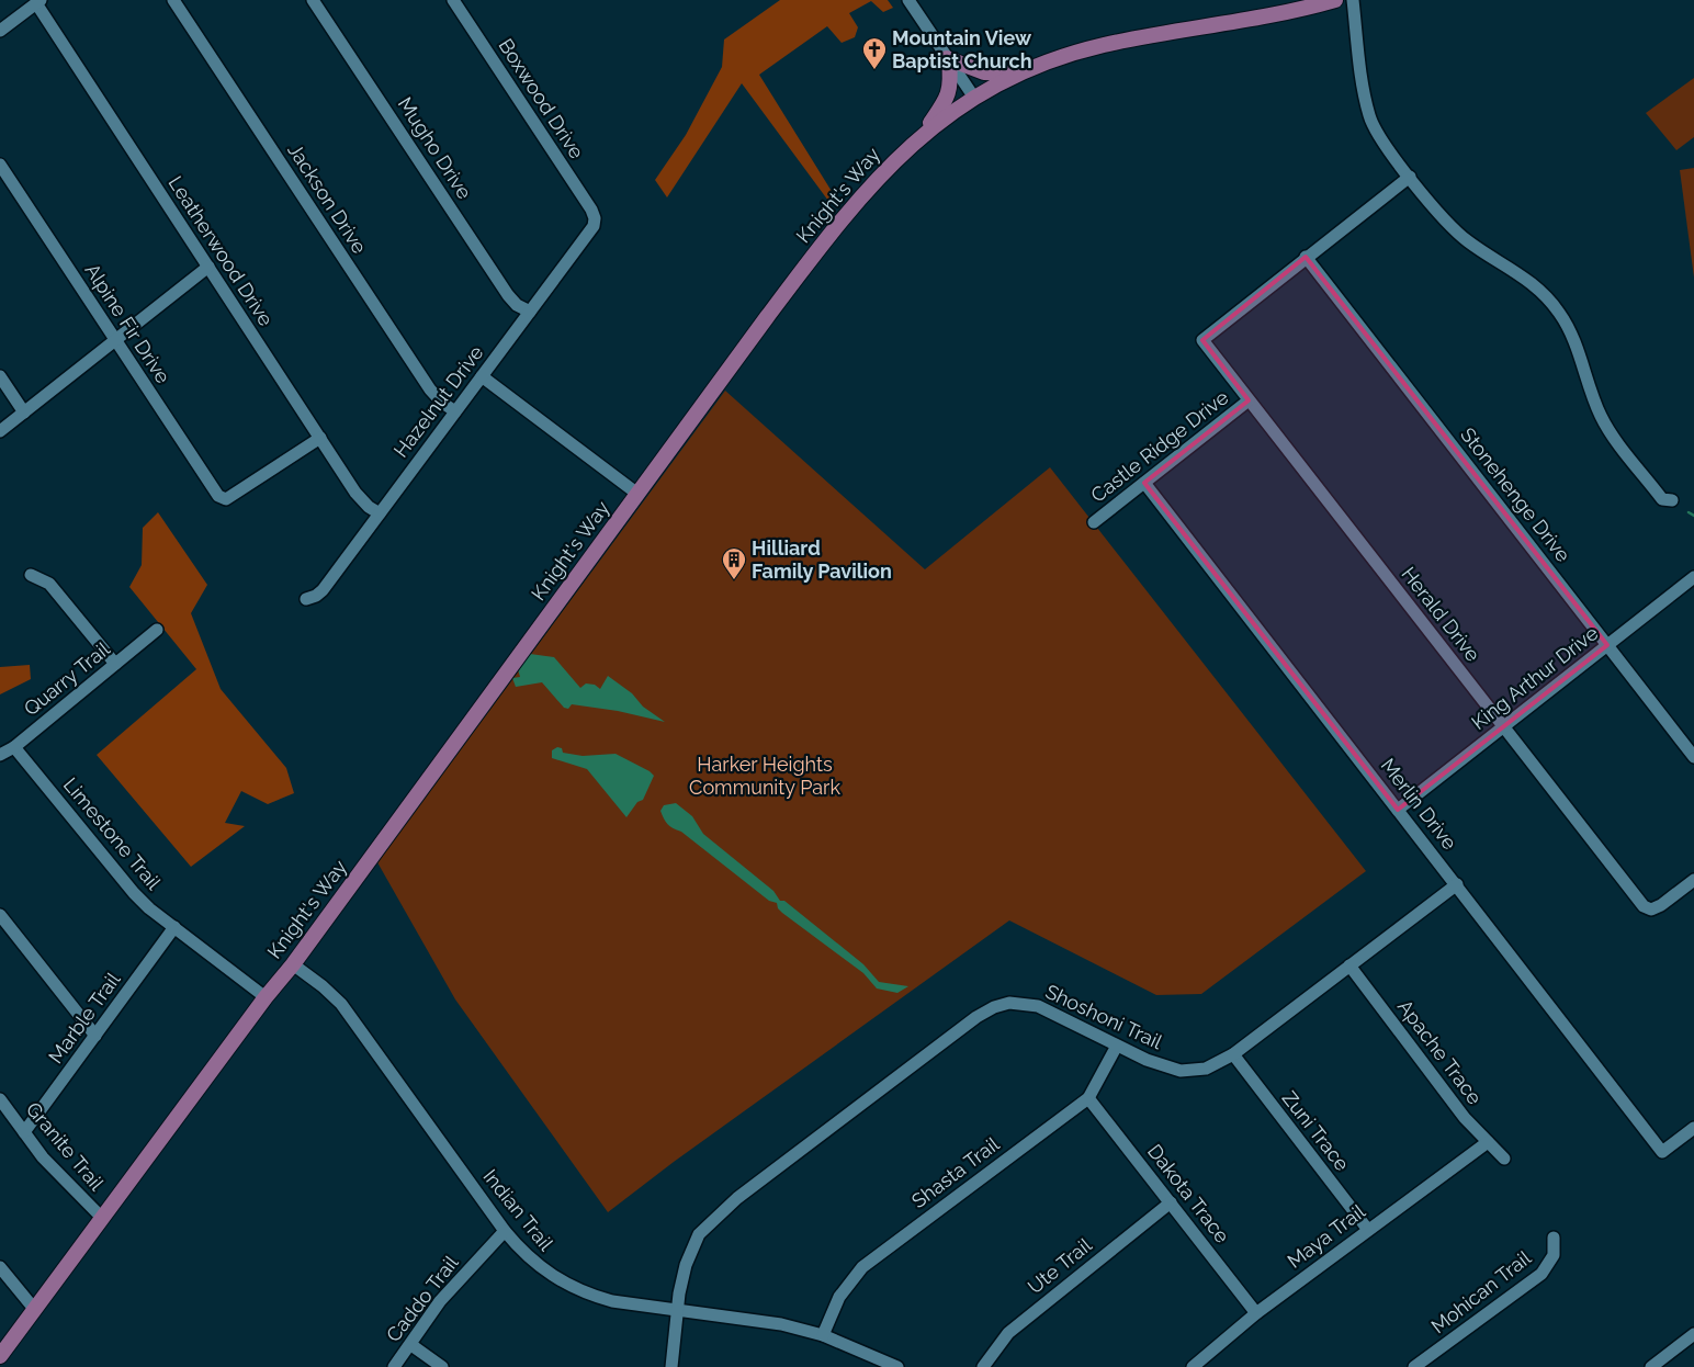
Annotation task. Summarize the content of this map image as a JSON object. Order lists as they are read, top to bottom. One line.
{"streets":{"main road":["Knight's Way"],"street":["Boxwood Drive","Mugho Drive","Jackson Drive","Leatherwood Drive","Alpine Fir Drive","Hazelnut Drive","Castle Ridge Drive","Stonehenge Drive","Herald Drive","King Arthur Drive","Quarry Trail","Merlin Drive","Limestone Trail","Shoshoni Trail","Marble Trail","Apache Trace","Zuni Trace","Granite Trail","Shasta Trail","Dakota Trace","Indian Trail","Maya Trail","Ute Trail","Mohican Trail","Caddo Trail"]},"crossings":[["Boxwood Drive","Hazelnut Drive"],["Mugho Drive","Hazelnut Drive"],["Knight's Way","Limestone Trail"],["Knight's Way","Granite Trail"],["Knight's Way","Indian Trail"],["Jackson Drive","Hazelnut Drive"],["Leatherwood Drive","Alpine Fir Drive"],["Leatherwood Drive","Hazelnut Drive"],["Castle Ridge Drive","Herald Drive"],["Castle Ridge Drive","Merlin Drive"],["Stonehenge Drive","Herald Drive"],["Stonehenge Drive","King Arthur Drive"],["Herald Drive","King Arthur Drive"],["King Arthur Drive","Merlin Drive"],["Quarry Trail","Limestone Trail"],["Merlin Drive","Shoshoni Trail"],["Limestone Trail","Marble Trail"],["Shoshoni Trail","Apache Trace"],["Shoshoni Trail","Zuni Trace"],["Shoshoni Trail","Shasta Trail"],["Shoshoni Trail","Indian Trail"],["Marble Trail","Granite Trail"],["Apache Trace","Maya Trail"],["Zuni Trace","Maya Trail"],["Shasta Trail","Dakota Trace"],["Shasta Trail","Indian Trail"],["Dakota Trace","Maya Trail"],["Dakota Trace","Ute Trail"],["Indian Trail","Caddo Trail"]],"parks":["Harker Heights Community Park"],"places":{"church":["Mountain View Baptist Church"],"building":["Hilliard Family Pavilion"]}}
